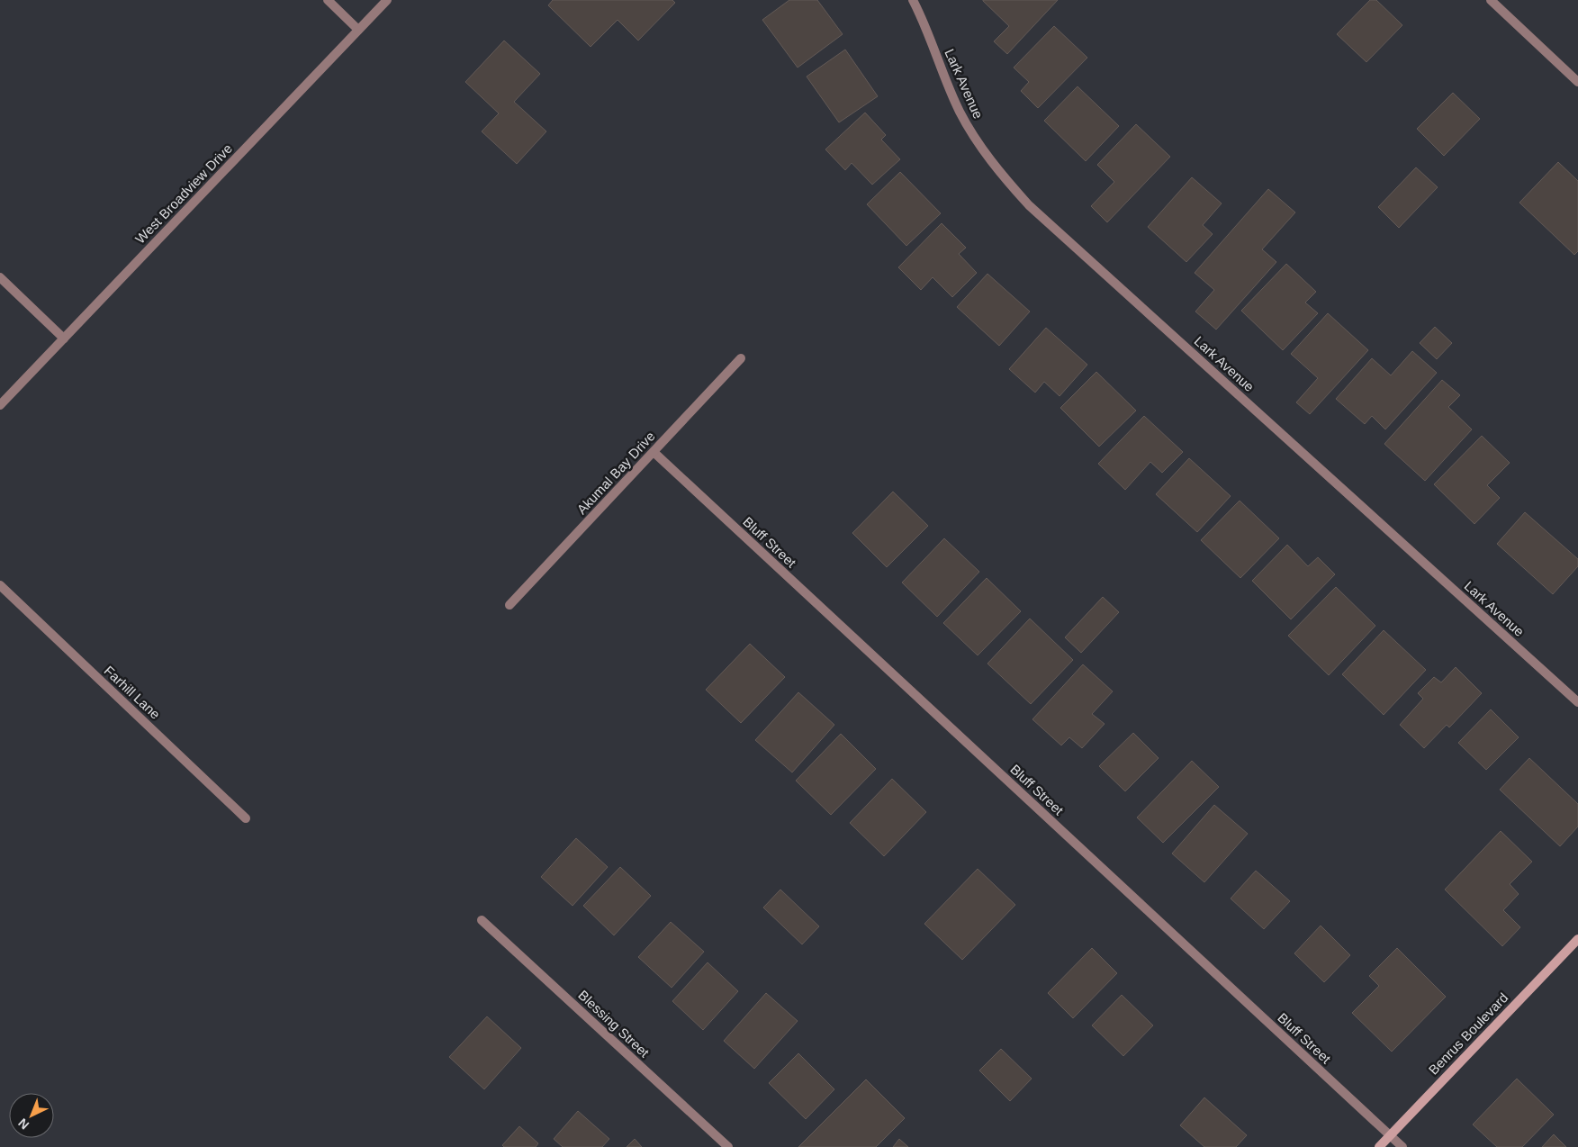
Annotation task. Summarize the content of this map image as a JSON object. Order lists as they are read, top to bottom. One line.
{"streets":{"street":["Lark Avenue","West Broadview Drive","Akumal Bay Drive","Bluff Street","Farhill Lane","Blessing Street","Benrus Boulevard"]},"crossings":[["Akumal Bay Drive","Bluff Street"],["Bluff Street","Benrus Boulevard"]],"north":"bottom left"}
